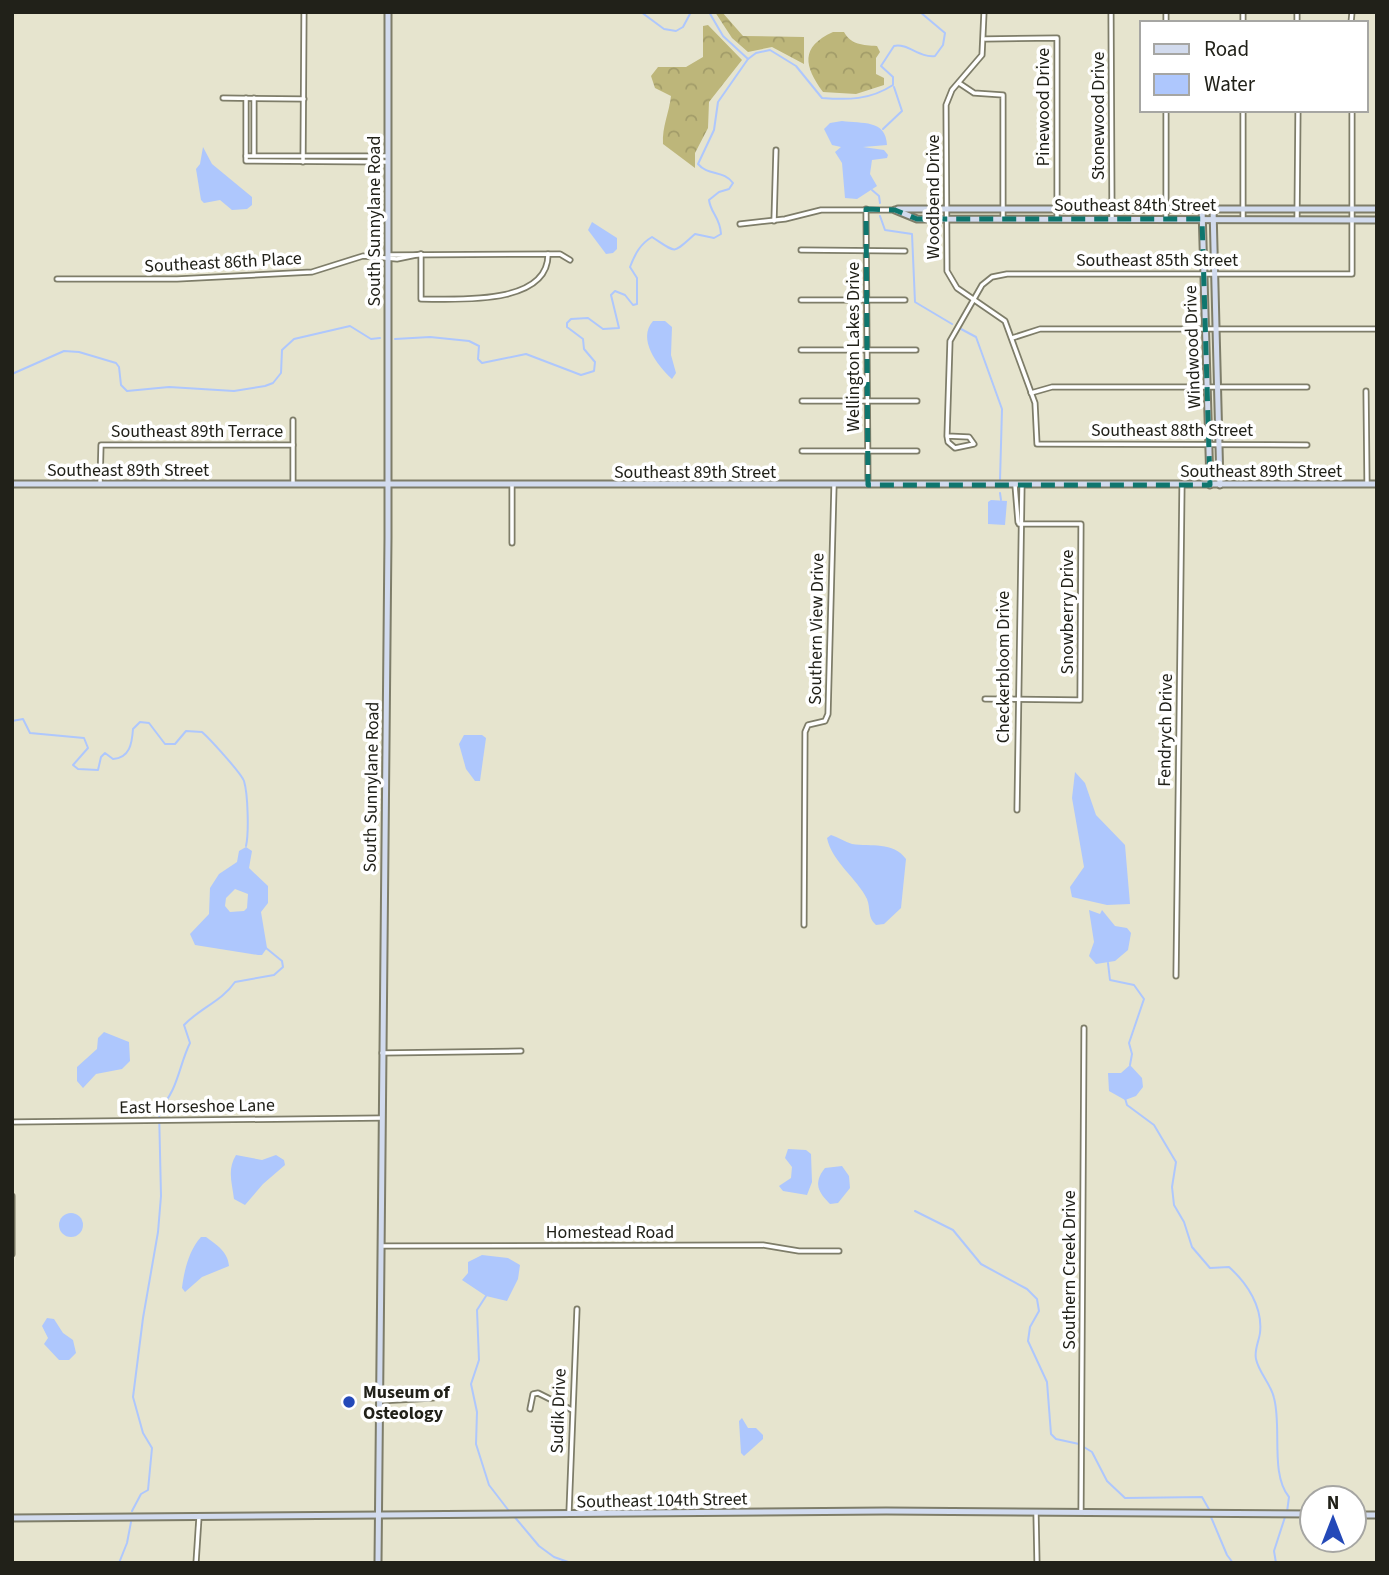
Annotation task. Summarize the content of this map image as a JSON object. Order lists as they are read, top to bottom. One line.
{"streets":{"street":["Pinewood Drive","Stonewood Drive","Woodbend Drive","Southeast 84th Street","South Sunnylane Road","Southeast 85th Street","Southeast 86th Place","Wellington Lakes Drive","Windwood Drive","Southeast 88th Street","Southeast 89th Terrace","Southeast 89th Street","Snowberry Drive","Southern View Drive","Checkerbloom Drive","Fendrych Drive","East Horseshoe Lane","Homestead Road","Southern Creek Drive","Sudik Drive","Southeast 104th Street"]},"crossings":[["Pinewood Drive","Woodbend Drive"],["Pinewood Drive","Southeast 84th Street"],["Stonewood Drive","Southeast 84th Street"],["Woodbend Drive","Southeast 84th Street"],["Woodbend Drive","Southeast 85th Street"],["Woodbend Drive","Southeast 88th Street"],["Southeast 84th Street","Southeast 85th Street"],["Southeast 84th Street","Wellington Lakes Drive"],["Southeast 84th Street","Windwood Drive"],["South Sunnylane Road","Southeast 86th Place"],["South Sunnylane Road","Southeast 89th Street"],["South Sunnylane Road","East Horseshoe Lane"],["South Sunnylane Road","Homestead Road"],["South Sunnylane Road","Southeast 104th Street"],["Southeast 85th Street","Windwood Drive"],["Wellington Lakes Drive","Southeast 89th Street"],["Windwood Drive","Southeast 88th Street"],["Windwood Drive","Southeast 89th Street"],["Southeast 89th Terrace","Southeast 89th Street"],["Southeast 89th Street","Southern View Drive"],["Southeast 89th Street","Checkerbloom Drive"],["Southeast 89th Street","Fendrych Drive"],["Snowberry Drive","Checkerbloom Drive"],["Southern Creek Drive","Southeast 104th Street"],["Sudik Drive","Southeast 104th Street"]],"places":["Museum of Osteology"],"legend":["Road","Water"],"north":"top"}
